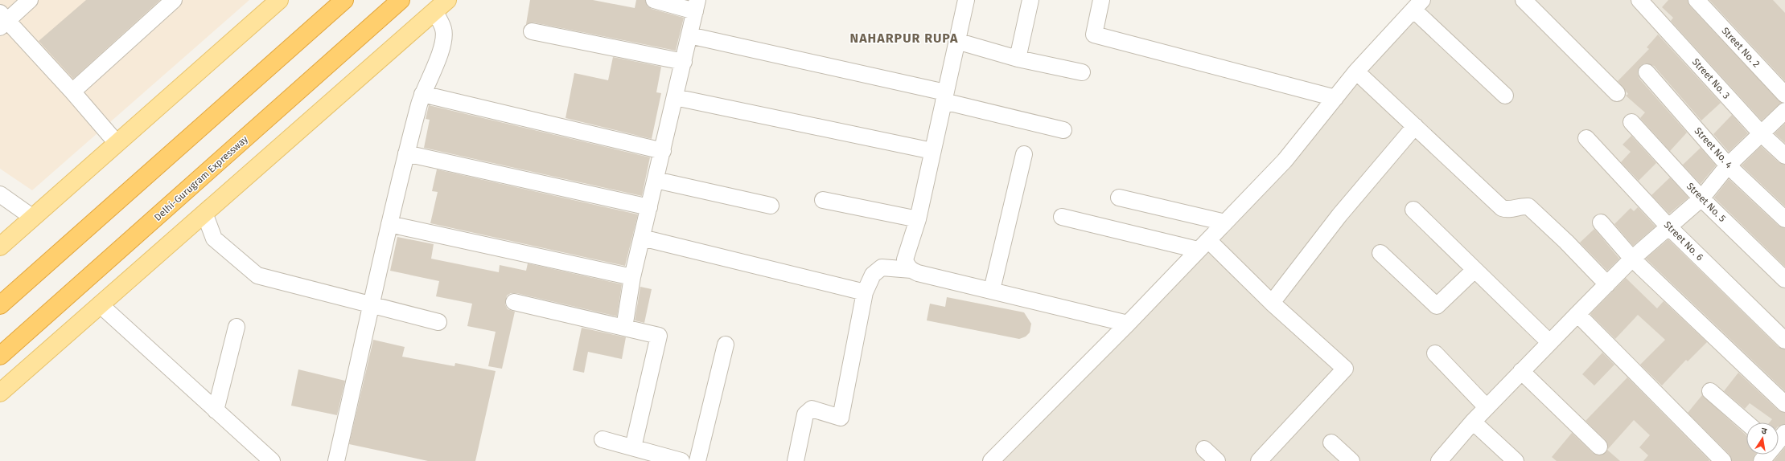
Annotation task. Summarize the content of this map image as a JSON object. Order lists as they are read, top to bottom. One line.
{"streets":{"highway":["Delhi-Gurugram Expressway"],"street":["Street No. 2","Street No. 3","Street No. 4","Street No. 5","Street No. 6"]},"districts":["NAHARPUR RUPA"],"north":"top"}
